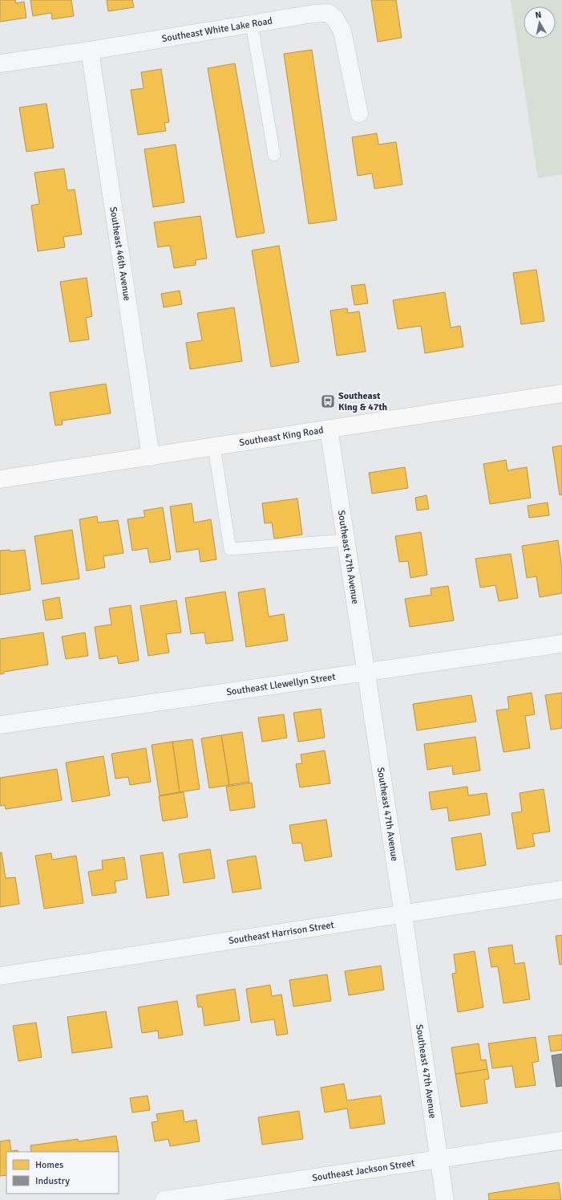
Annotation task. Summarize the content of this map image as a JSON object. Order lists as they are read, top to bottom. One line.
{"streets":{"main road":["Southeast King Road"],"street":["Southeast White Lake Road","Southeast 46th Avenue","Southeast 47th Avenue","Southeast Llewellyn Street","Southeast Harrison Street","Southeast Jackson Street"]},"crossings":[["Southeast White Lake Road","Southeast 46th Avenue"],["Southeast 46th Avenue","Southeast King Road"],["Southeast King Road","Southeast 47th Avenue"],["Southeast 47th Avenue","Southeast Llewellyn Street"],["Southeast 47th Avenue","Southeast Harrison Street"],["Southeast 47th Avenue","Southeast Jackson Street"]],"places":{"bus stop":["Southeast King & 47th"]},"legend":["Homes","Industry"],"north":"top"}
